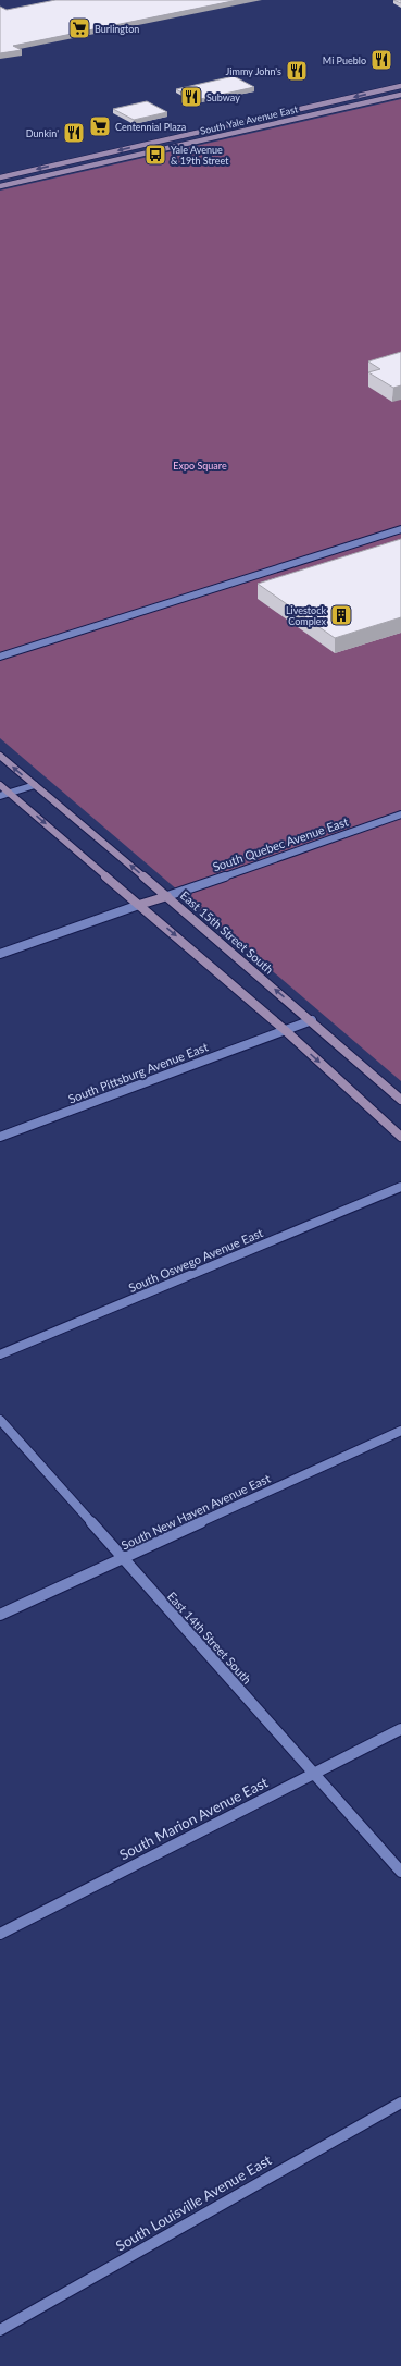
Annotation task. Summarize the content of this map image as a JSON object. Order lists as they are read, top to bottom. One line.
{"streets":{"main road":["South Yale Avenue East","East 15th Street South"],"street":["South Quebec Avenue East","South Pittsburg Avenue East","South Oswego Avenue East","South New Haven Avenue East","East 14th Street South","South Marion Avenue East","South Louisville Avenue East"]},"crossings":[["South Quebec Avenue East","East 15th Street South"],["East 15th Street South","South Pittsburg Avenue East"],["South New Haven Avenue East","East 14th Street South"],["East 14th Street South","South Marion Avenue East"]],"parks":["Expo Square"],"places":{"supermarket":["Burlington","Centennial Plaza"],"restaurant":["Mi Pueblo","Jimmy John's","Subway","Dunkin'"],"bus stop":["Yale Avenue & 19th Street"],"building":["Livestock Complex"]}}
